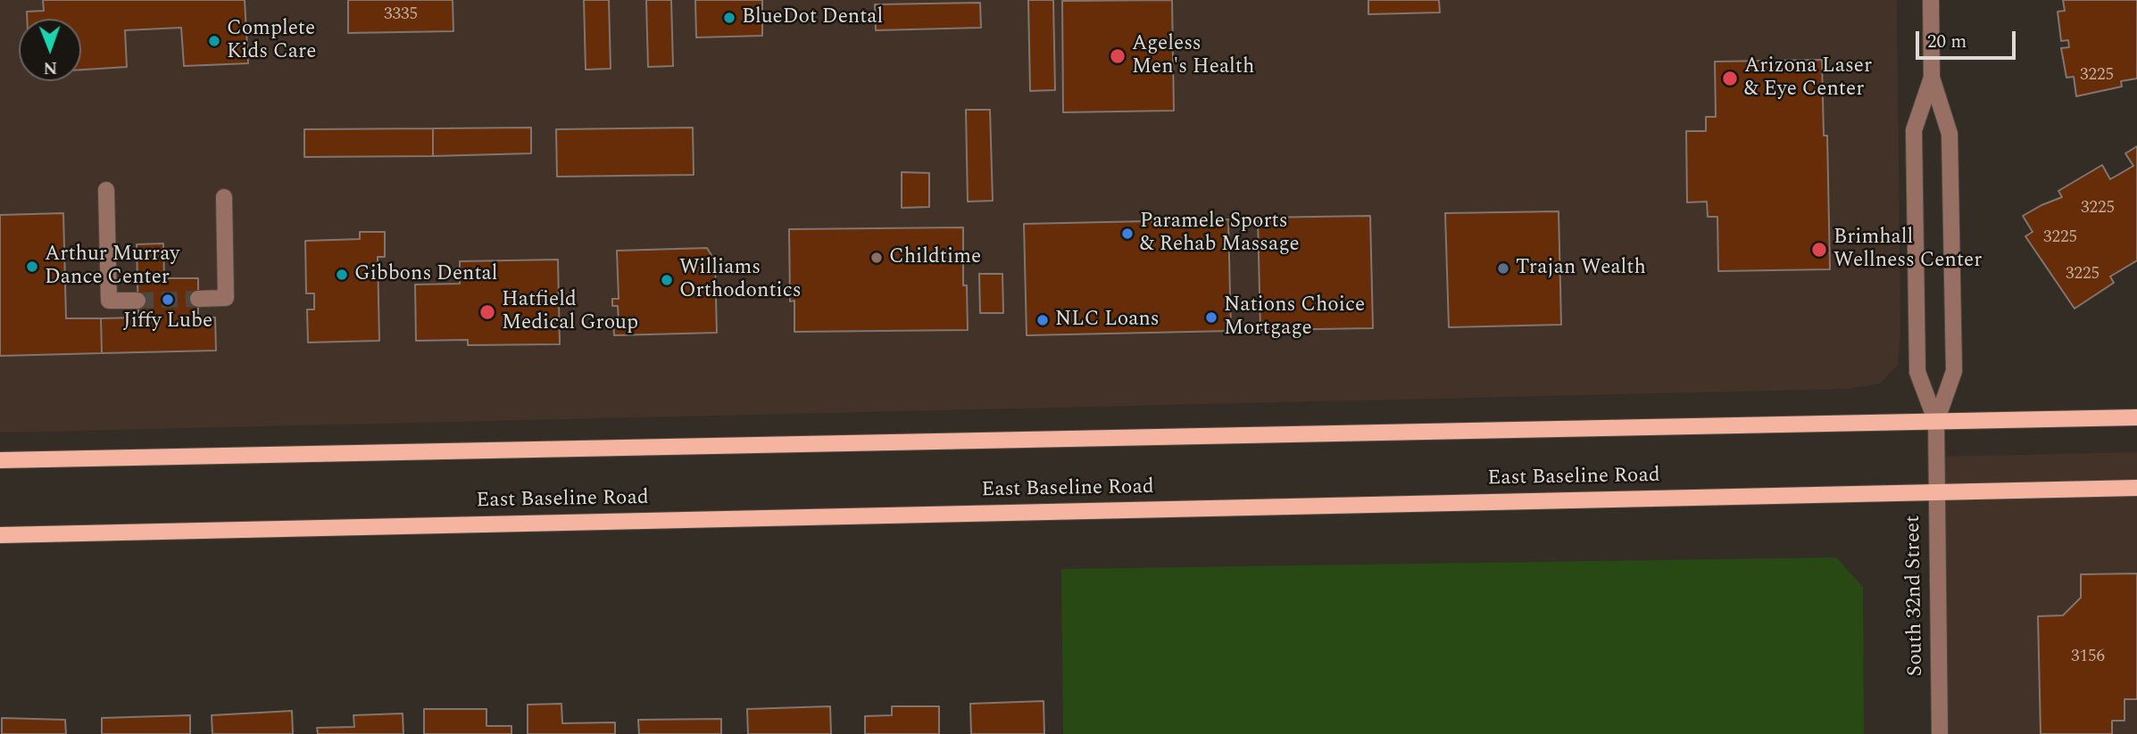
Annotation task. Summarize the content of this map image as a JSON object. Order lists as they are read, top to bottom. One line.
{"streets":{"main road":["East Baseline Road"],"street":["South 32nd Street"]},"crossings":[["East Baseline Road","South 32nd Street"]],"places":["BlueDot Dental","Complete Kids Care","Ageless Men's Health","Arizona Laser & Eye Center","Paramele Sports & Rehab Massage","Brimhall Wellness Center","Childtime","Arthur Murray Dance Center","Trajan Wealth","Gibbons Dental","Williams Orthodontics","Jiffy Lube","Hatfield Medical Group","Nations Choice Mortgage","NLC Loans"],"house_numbers":["3335","3225","3225","3225","3225","3156"],"scale_bar":"20 m","north":"bottom"}
